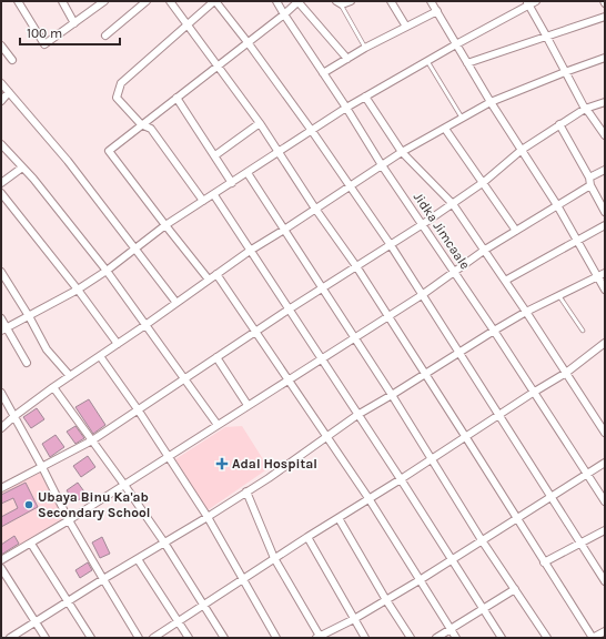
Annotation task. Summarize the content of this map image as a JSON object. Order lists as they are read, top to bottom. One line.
{"streets":{"street":["Jidka Jimcaale"]},"places":{"health":["Adal Hospital"],"other":["Ubaya Binu Ka'ab Secondary School"]},"scale_bar":"100 m"}
